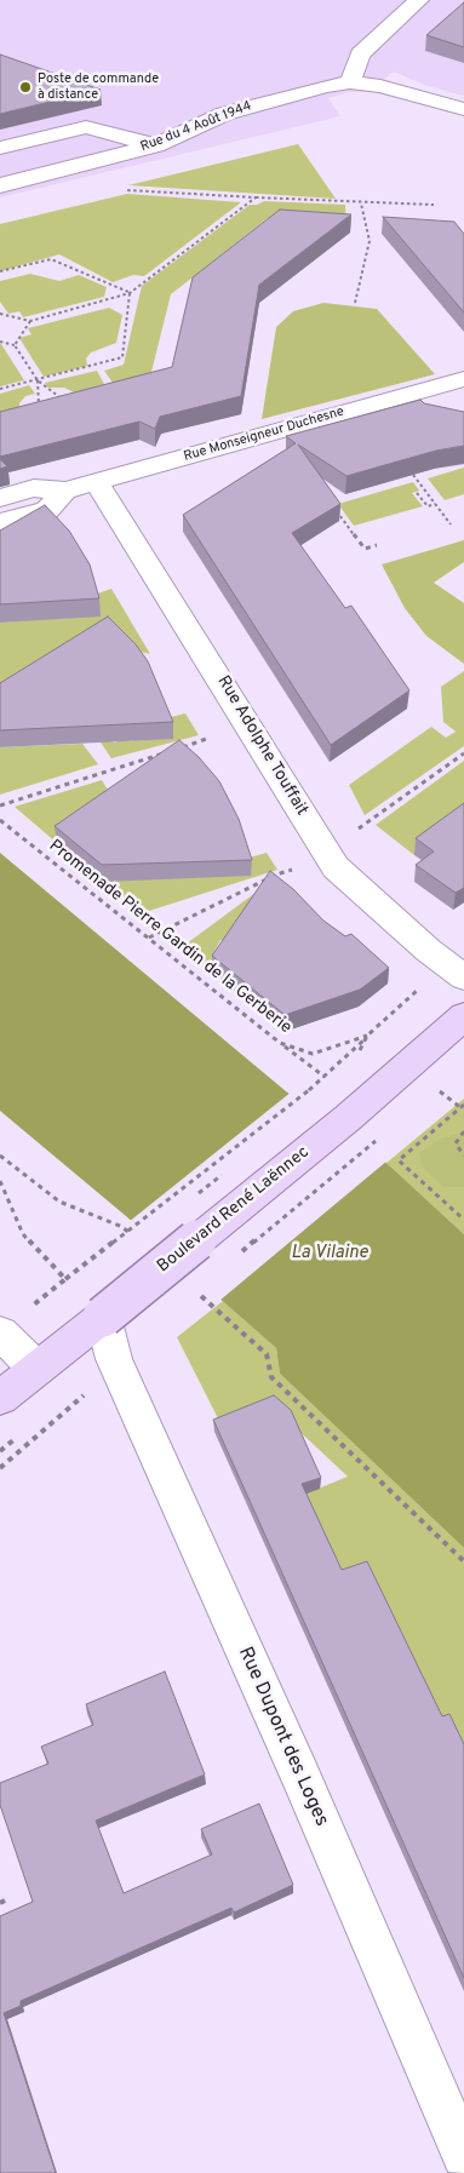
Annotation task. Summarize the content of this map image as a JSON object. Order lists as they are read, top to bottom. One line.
{"streets":{"main road":["Boulevard René Laënnec"],"street":["Rue du 4 Août 1944","Rue Monseigneur Duchesne","Rue Adolphe Touffait","Rue Dupont des Loges"],"path":["Promenade Pierre Gardin de la Gerberie"]},"crossings":[["Rue Monseigneur Duchesne","Rue Adolphe Touffait"],["Boulevard René Laënnec","Rue Dupont des Loges"]],"water":["La Vilaine"],"places":["Poste de commande à distance"]}
